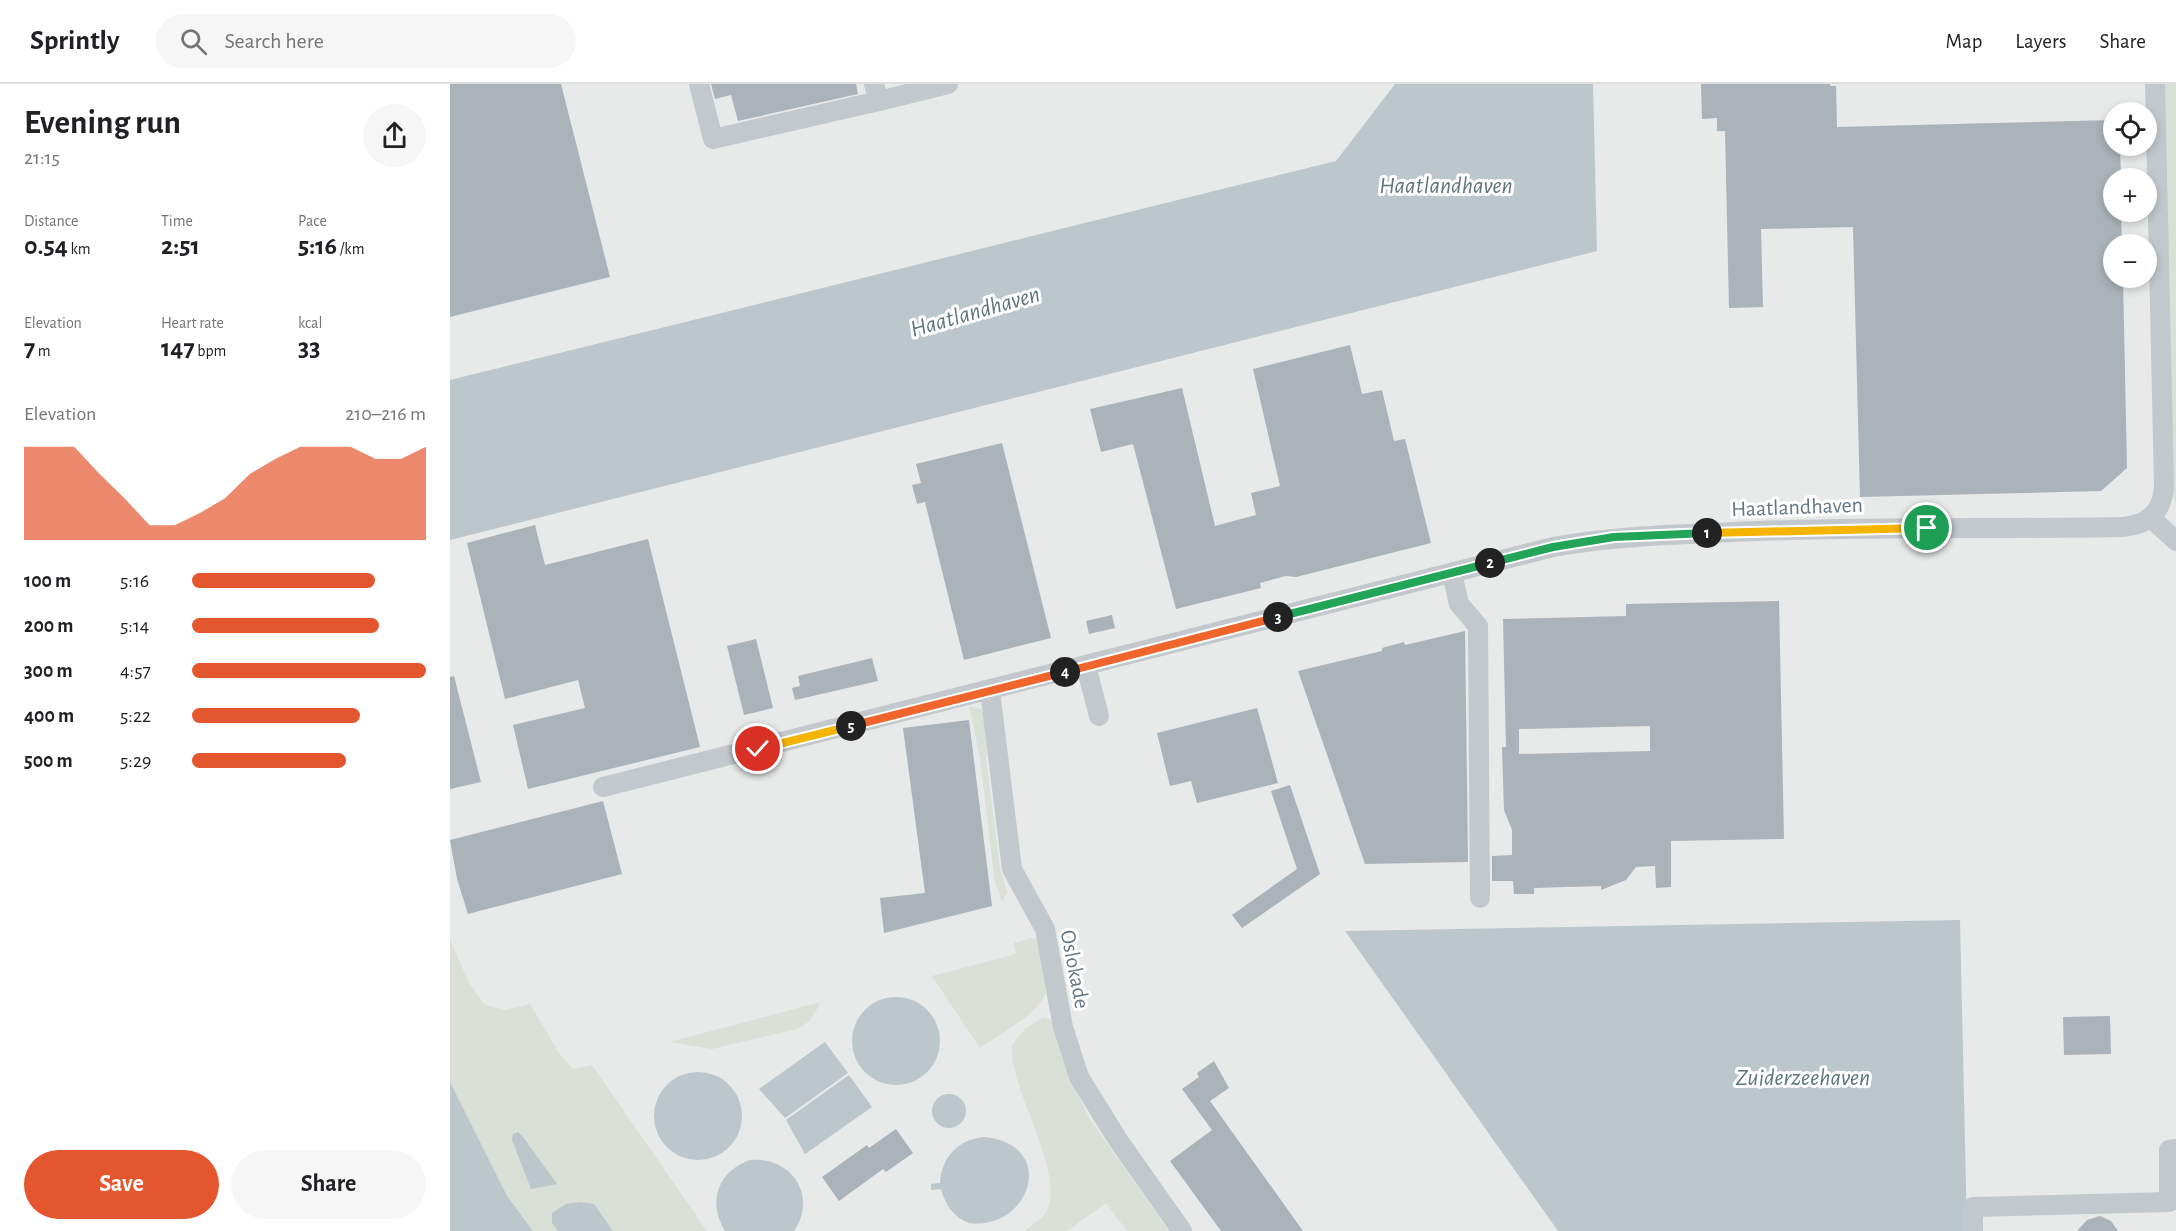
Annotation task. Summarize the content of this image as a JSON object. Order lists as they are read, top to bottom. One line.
{"streets":{"street":["Haatlandhaven","Oslokade"]},"crossings":[["Haatlandhaven","Oslokade"]],"water":["Haatlandhaven","Zuiderzeehaven"],"page":{"header":"Sprintly","search":"Search here","nav":["Map","Layers","Share"],"heading":["Evening run","21:15"],"map_buttons":["+","−"],"stats":[["Distance","0.54 km"],["Time","2:51"],["Pace","5:16 /km"],["Elevation","7 m"],["Heart rate","147 bpm"],["kcal","33"]],"chart":["Elevation","210–216 m"],"pins":["1","2","3","4","5"],"list":[{"name":"100 m","note":"5:16"},{"name":"200 m","note":"5:14"},{"name":"300 m","note":"4:57"},{"name":"400 m","note":"5:22"},{"name":"500 m","note":"5:29"}],"buttons":["Save","Share"]}}
